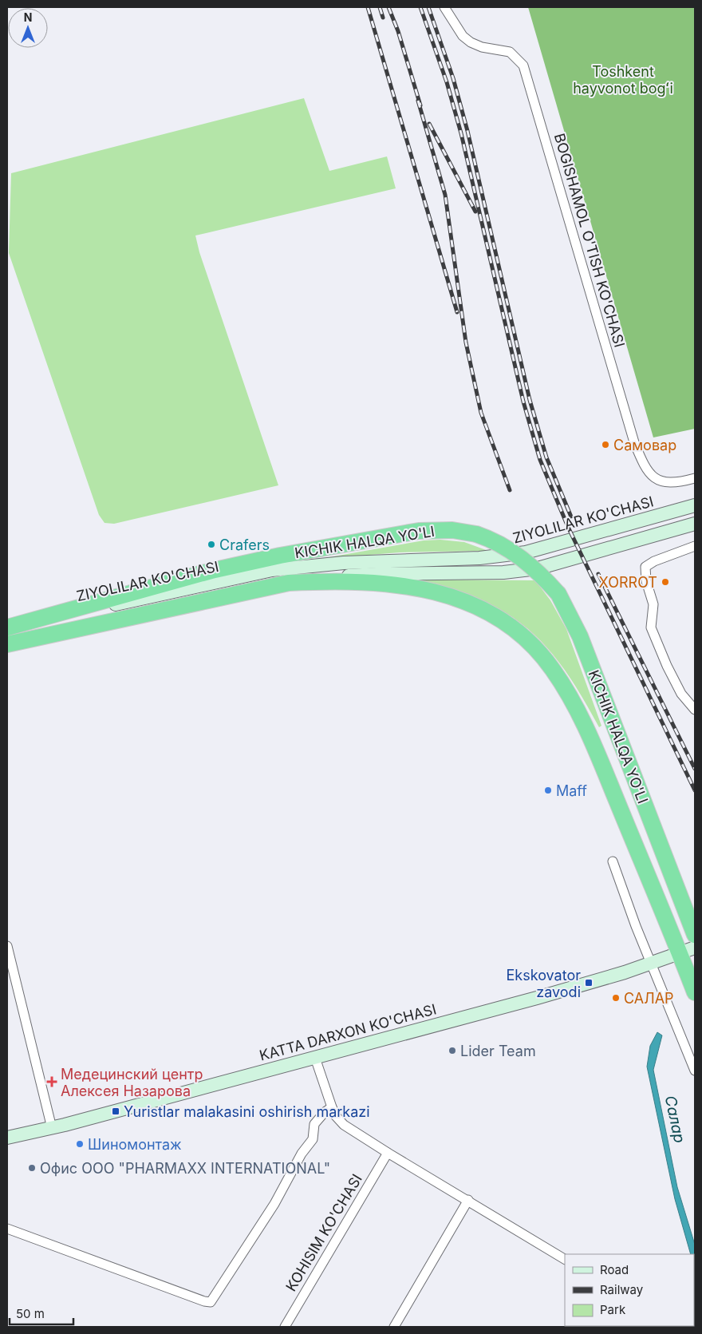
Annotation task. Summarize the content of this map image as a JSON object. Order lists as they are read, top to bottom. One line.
{"streets":{"highway":["KICHIK HALQA YO'LI"],"main road":["ZIYOLILAR KO'CHASI","KATTA DARXON KO'CHASI"],"street":["BOGISHAMOL O'TISH KO'CHASI","KOHISIM KO'CHASI"]},"crossings":[["ZIYOLILAR KO'CHASI","KICHIK HALQA YO'LI"],["KICHIK HALQA YO'LI","KATTA DARXON KO'CHASI"]],"water":["Салар"],"parks":["Toshkent hayvonot bogʻi"],"places":{"other":["Самовар","Crafers","XORROT","Maff","САЛАР","Lider Team","Шиномонтаж","Офис ООО \"PHARMAXX INTERNATIONAL\""],"transit":["Ekskovator zavodi","Yuristlar malakasini oshirish markazi"],"health":["Медецинский центр Алексея Назарова"]},"legend":["Road","Railway","Park"],"scale_bar":"50 m","north":"top"}
